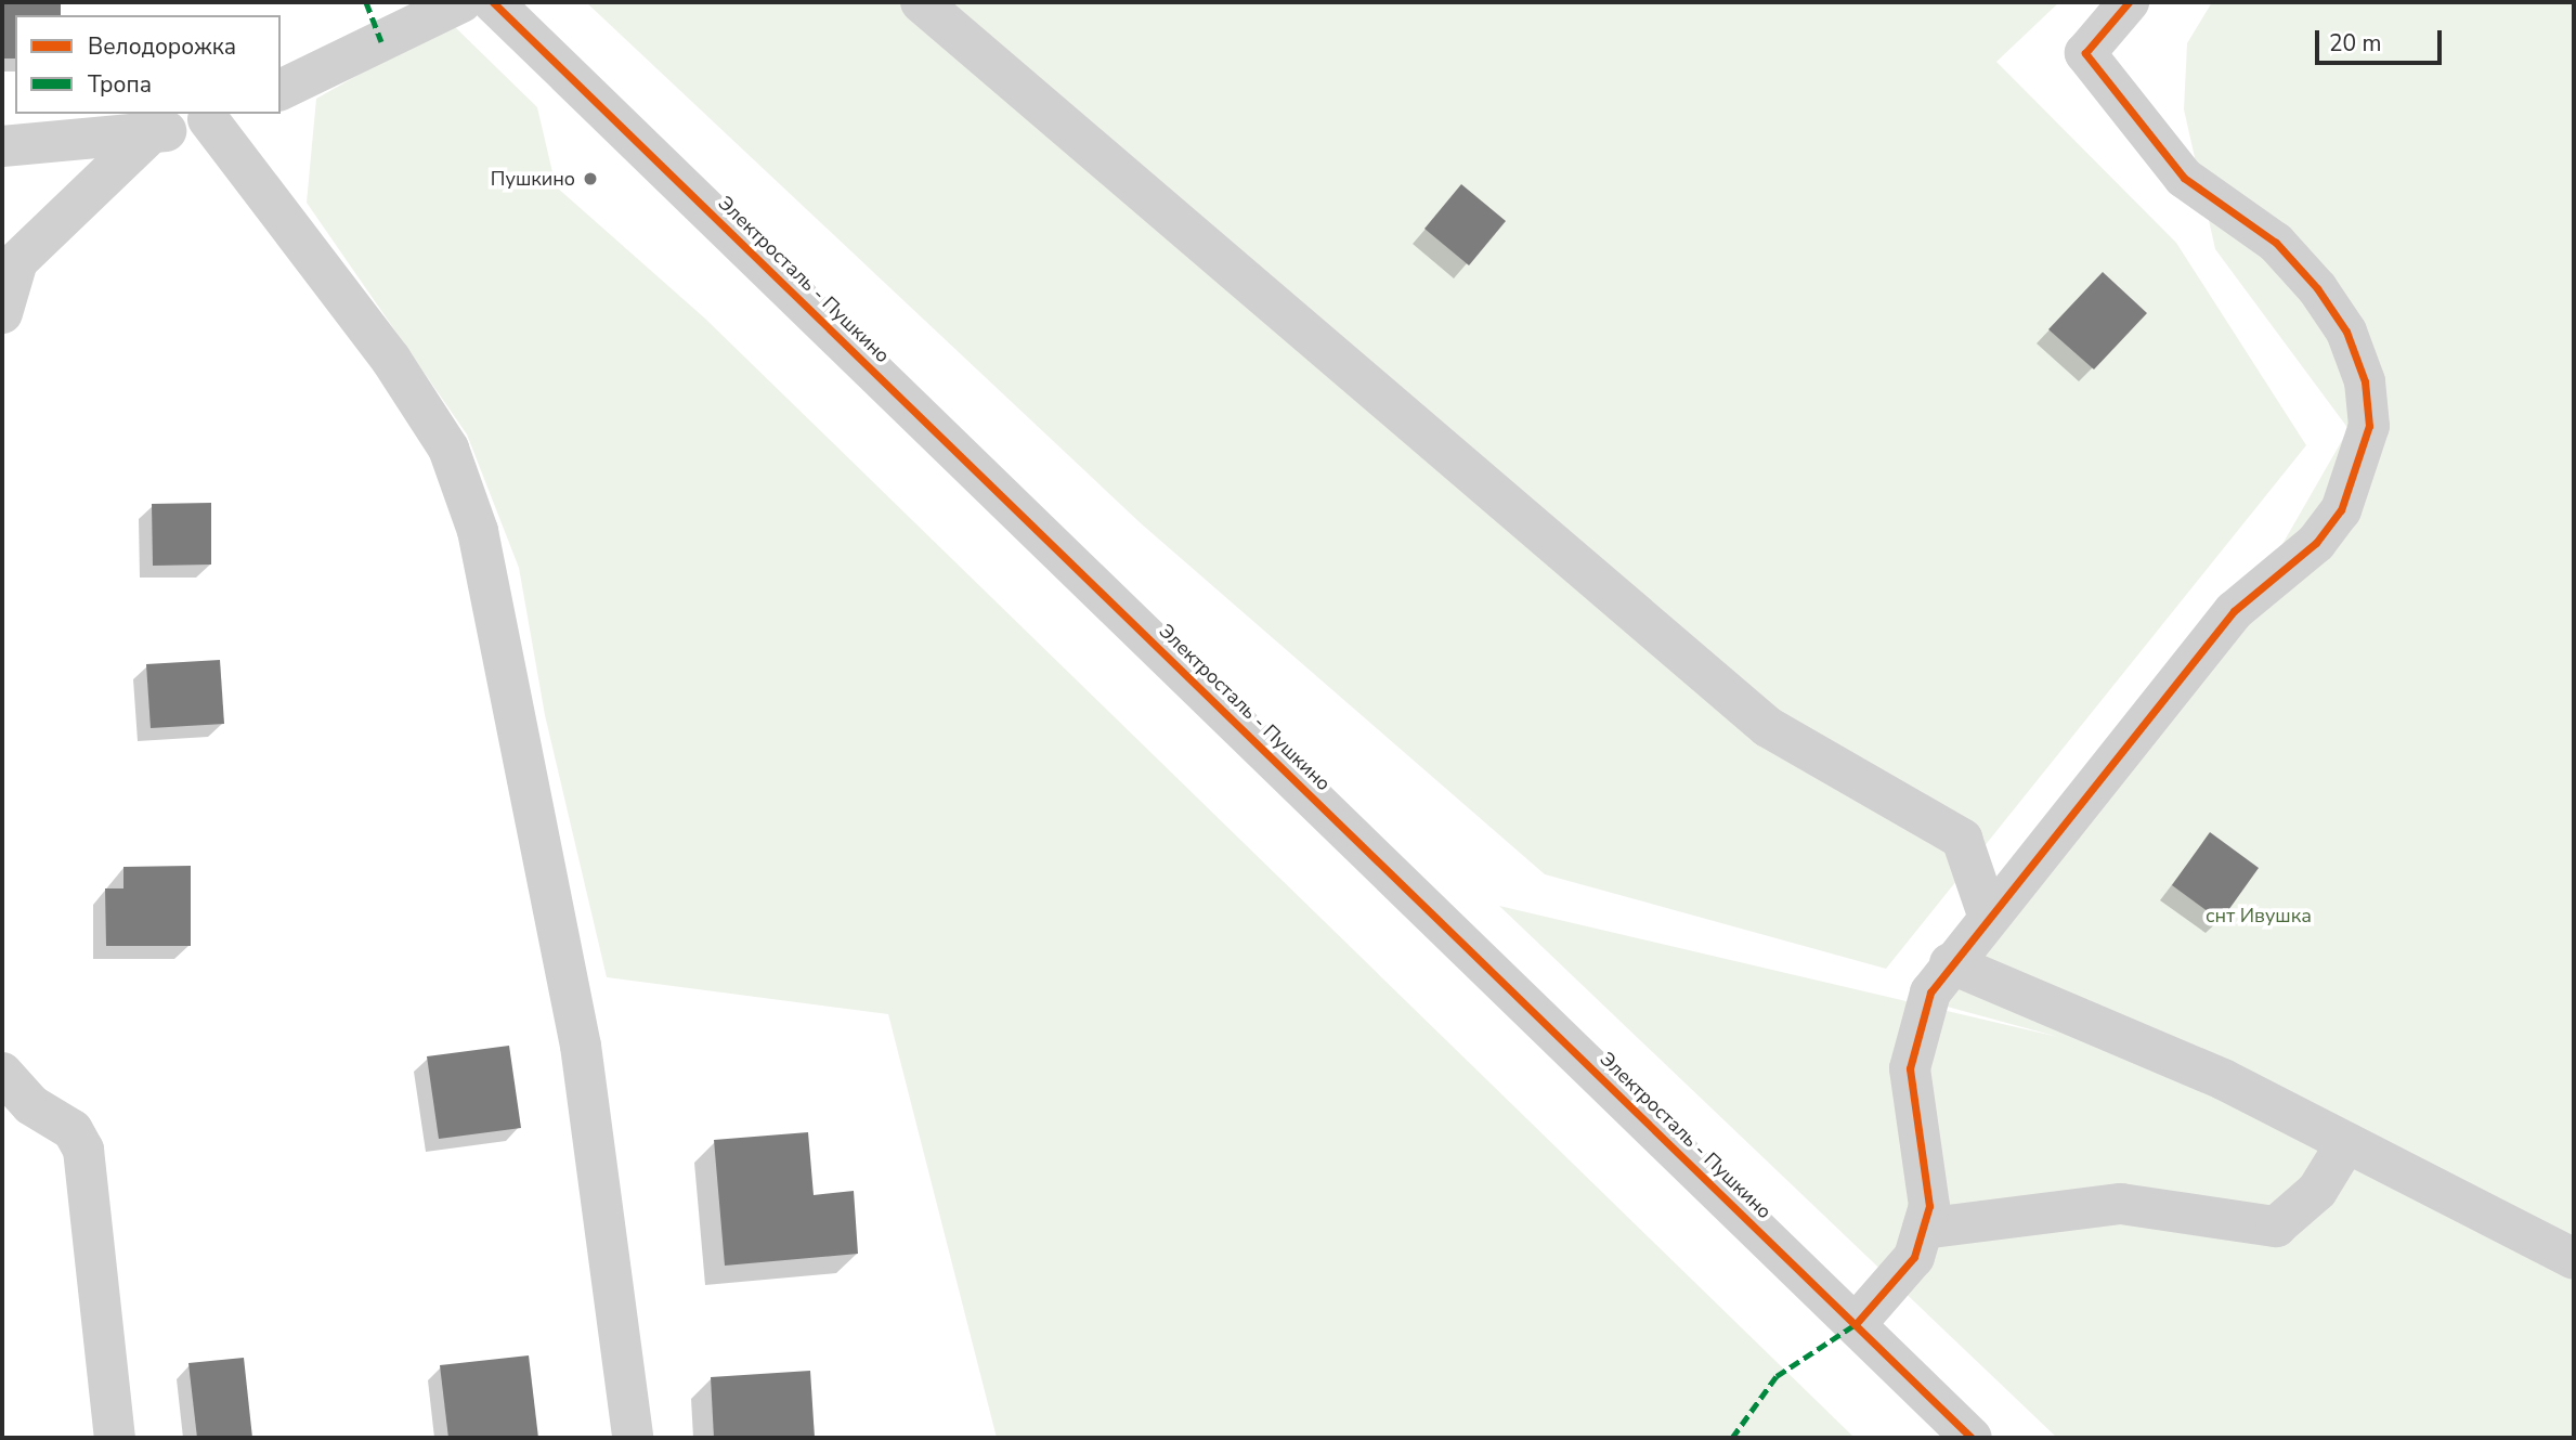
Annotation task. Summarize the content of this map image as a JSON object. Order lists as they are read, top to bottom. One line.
{"streets":{"street":["Электросталь - Пушкино"]},"parks":["снт Ивушка"],"places":["Пушкино"],"legend":["Велодорожка","Тропа"],"scale_bar":"20 m"}
